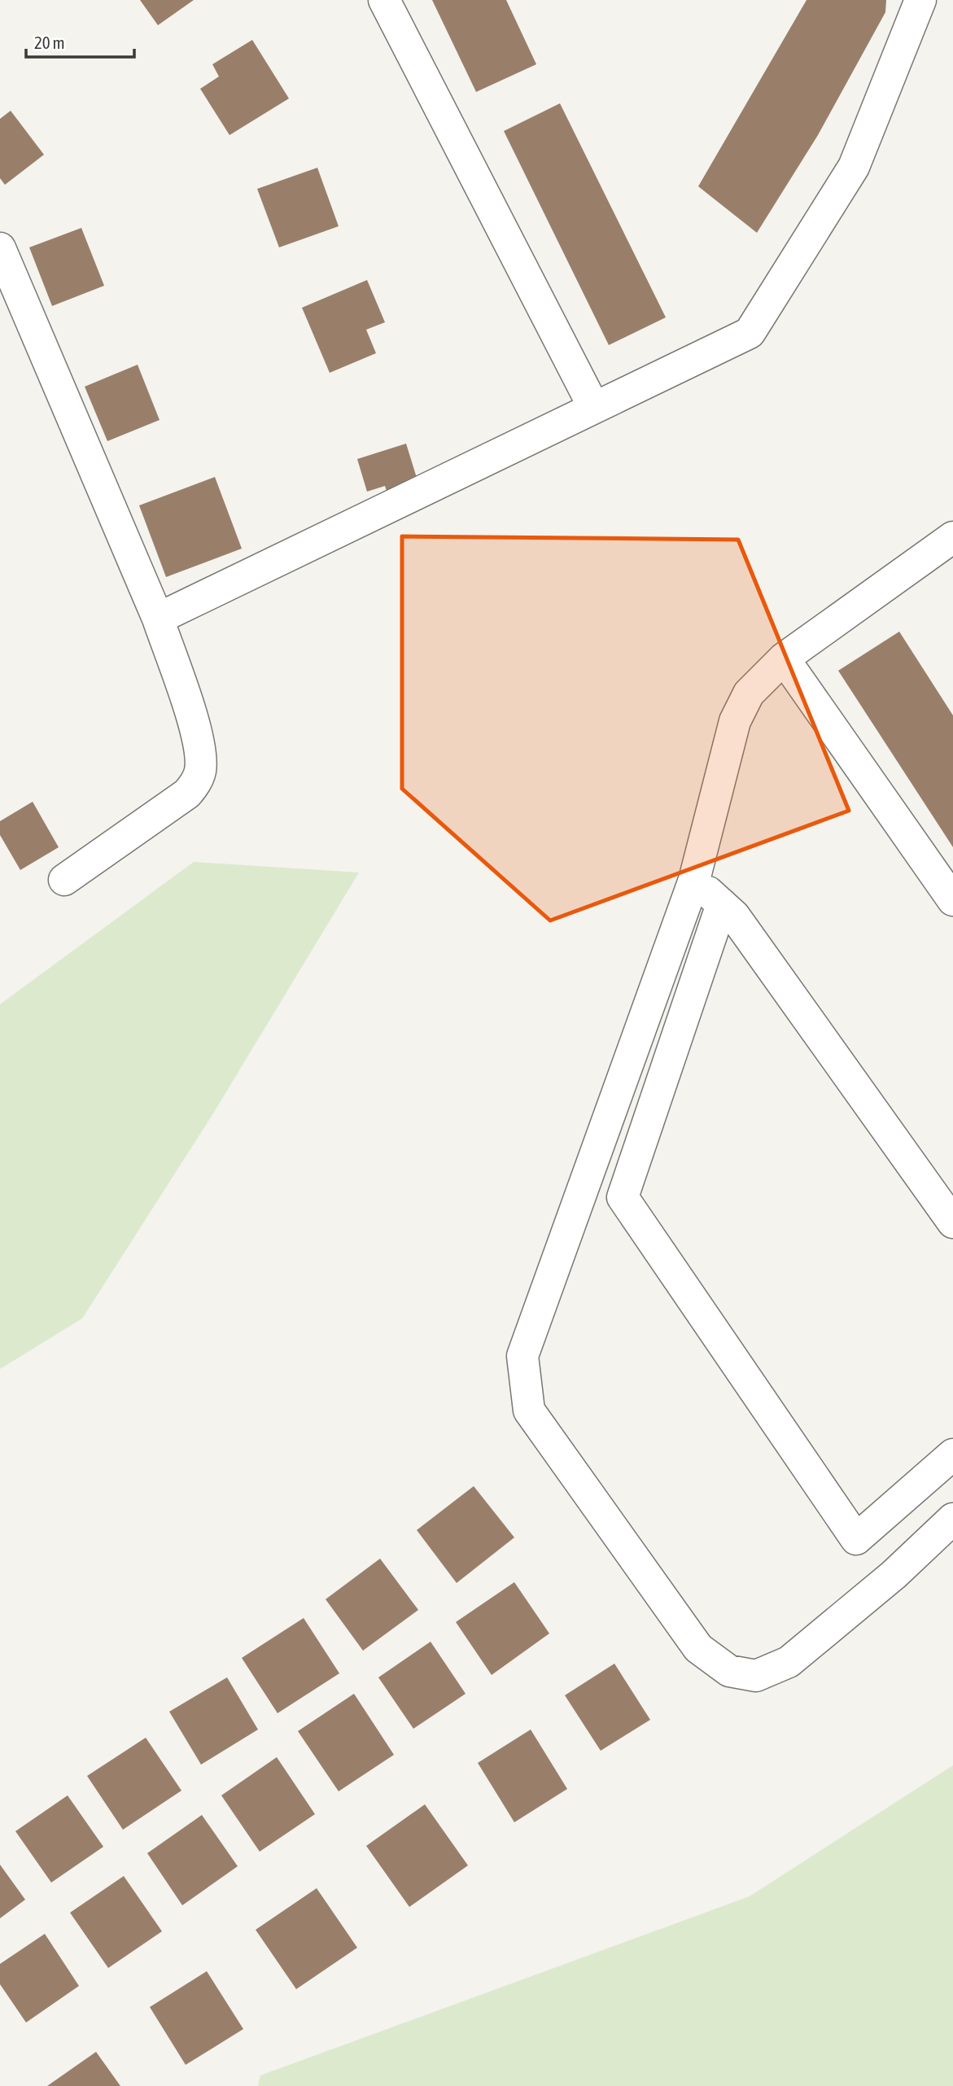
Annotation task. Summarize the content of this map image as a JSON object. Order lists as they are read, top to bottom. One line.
{"scale_bar":"20 m"}
